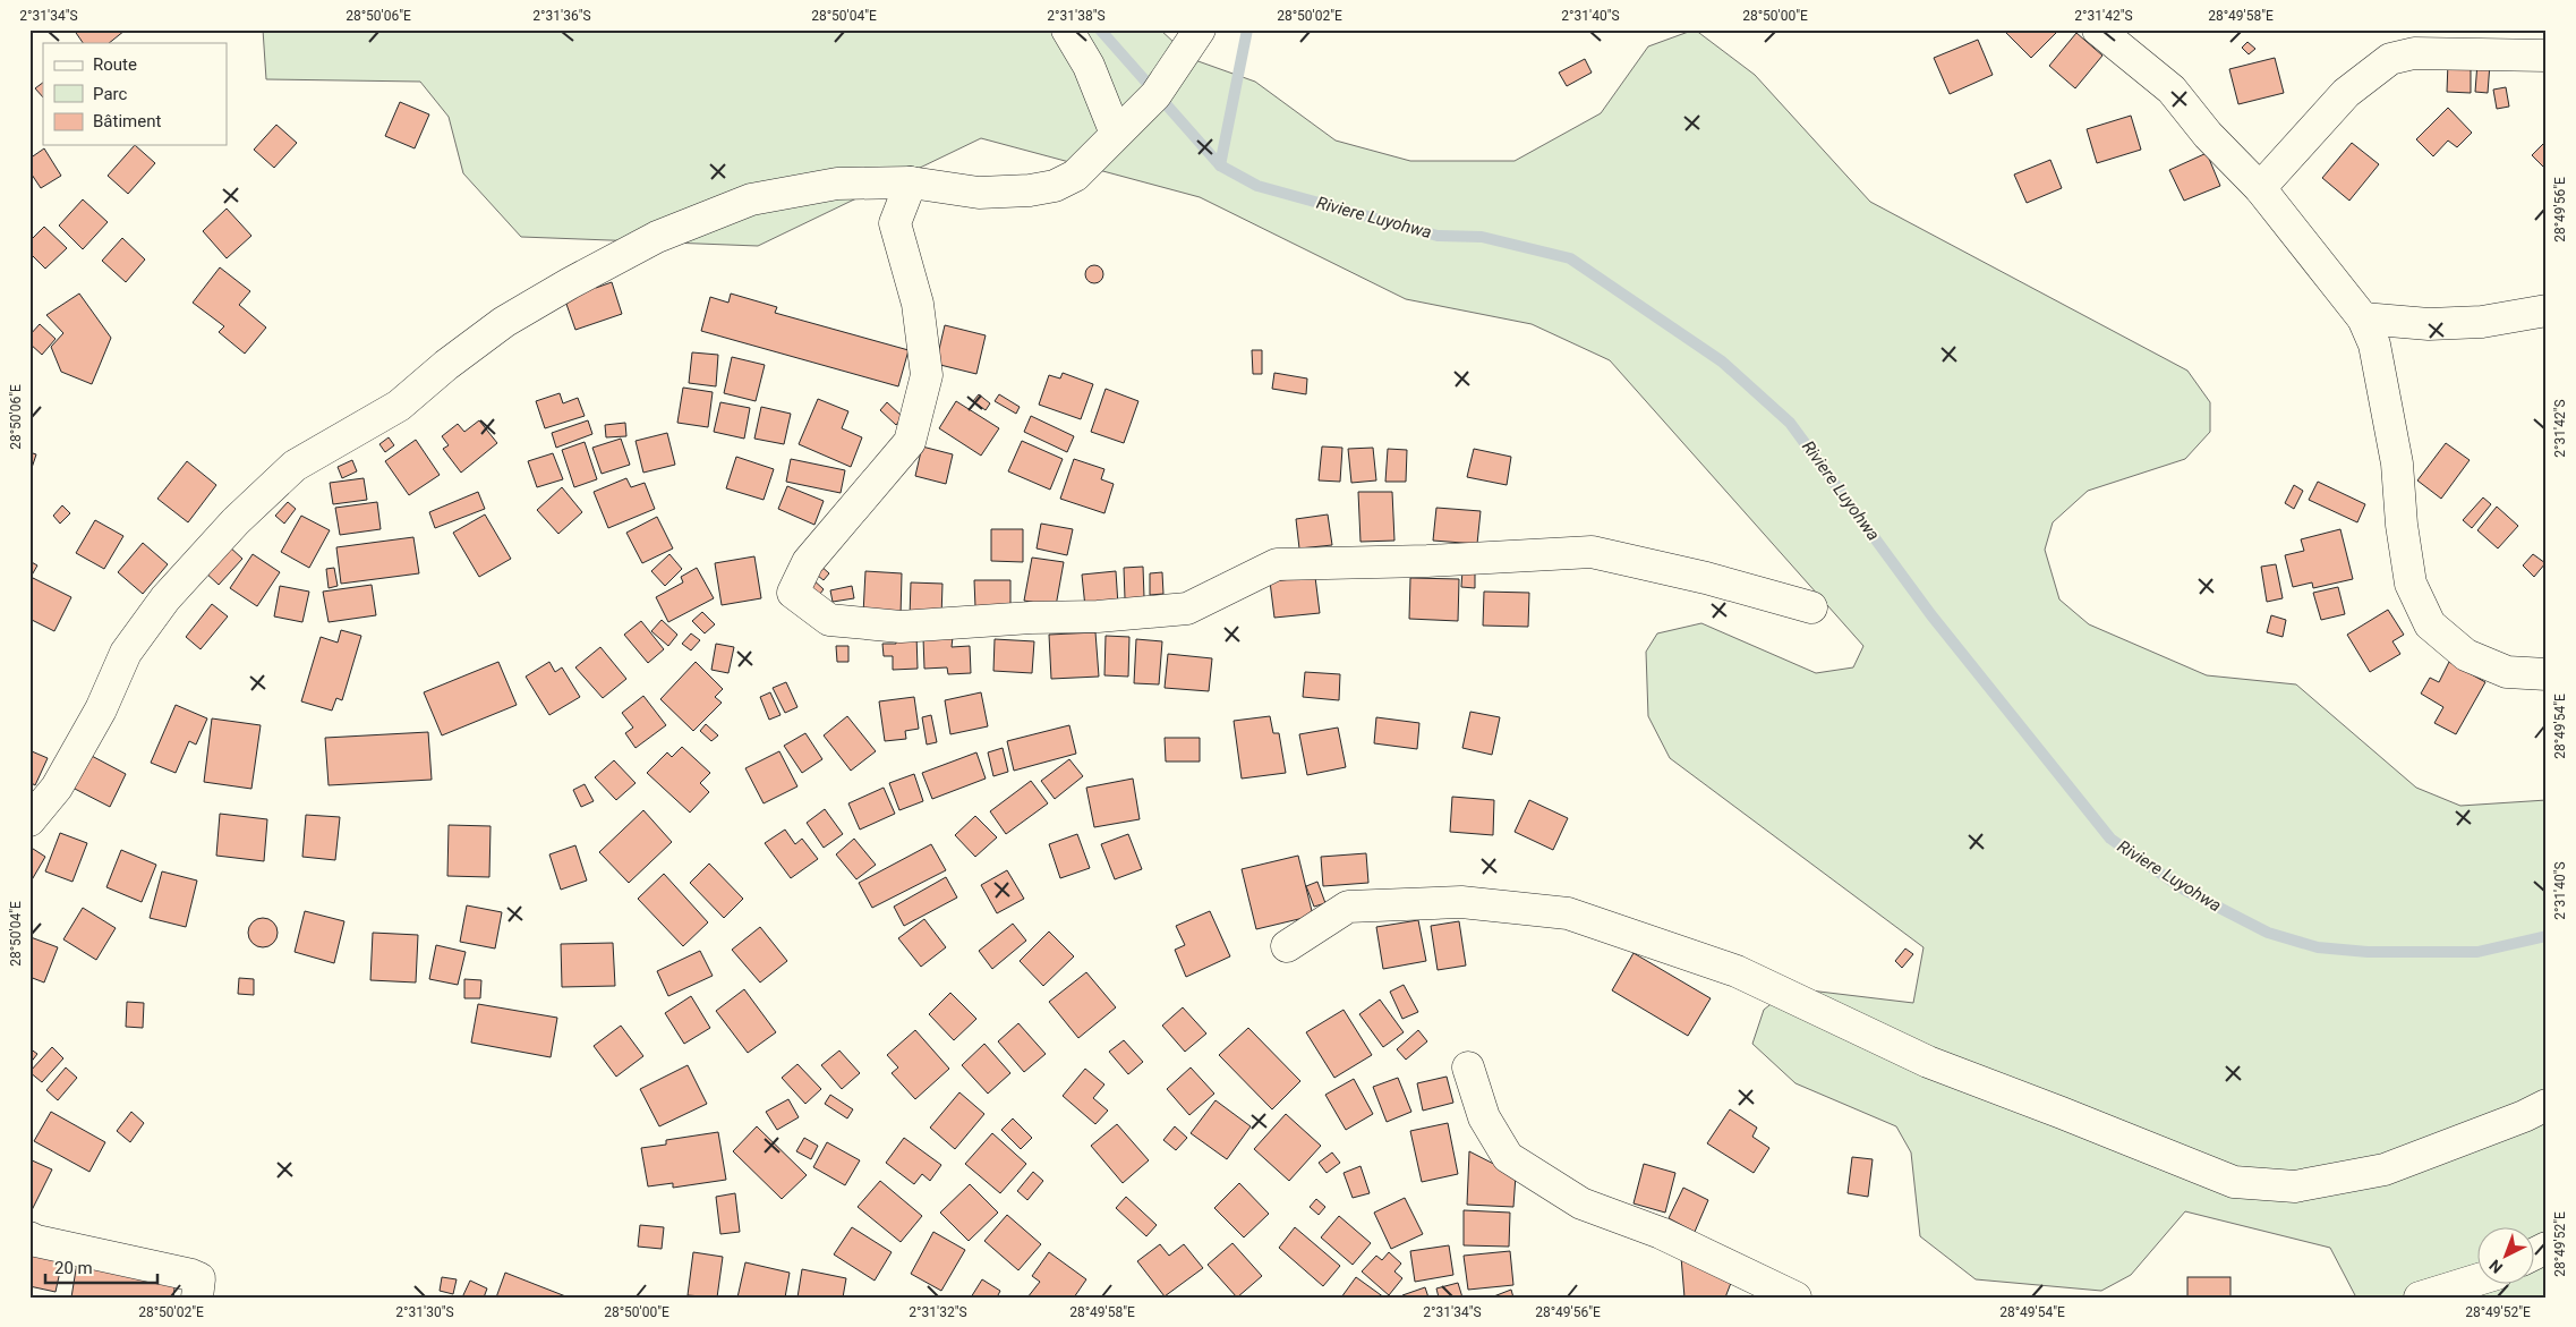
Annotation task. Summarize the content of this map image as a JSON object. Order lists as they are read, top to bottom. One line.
{"water":["Riviere Luyohwa"],"legend":["Route","Parc","Bâtiment"],"scale_bar":"20 m","north":"bottom left","coordinates":["2°31'34\"S","28°50'06\"E","2°31'36\"S","28°50'04\"E","2°31'38\"S","28°50'02\"E","2°31'40\"S","28°50'00\"E","2°31'42\"S","28°49'58\"E","28°49'56\"E","28°49'54\"E","28°49'52\"E","2°31'30\"S","2°31'32\"S"]}
